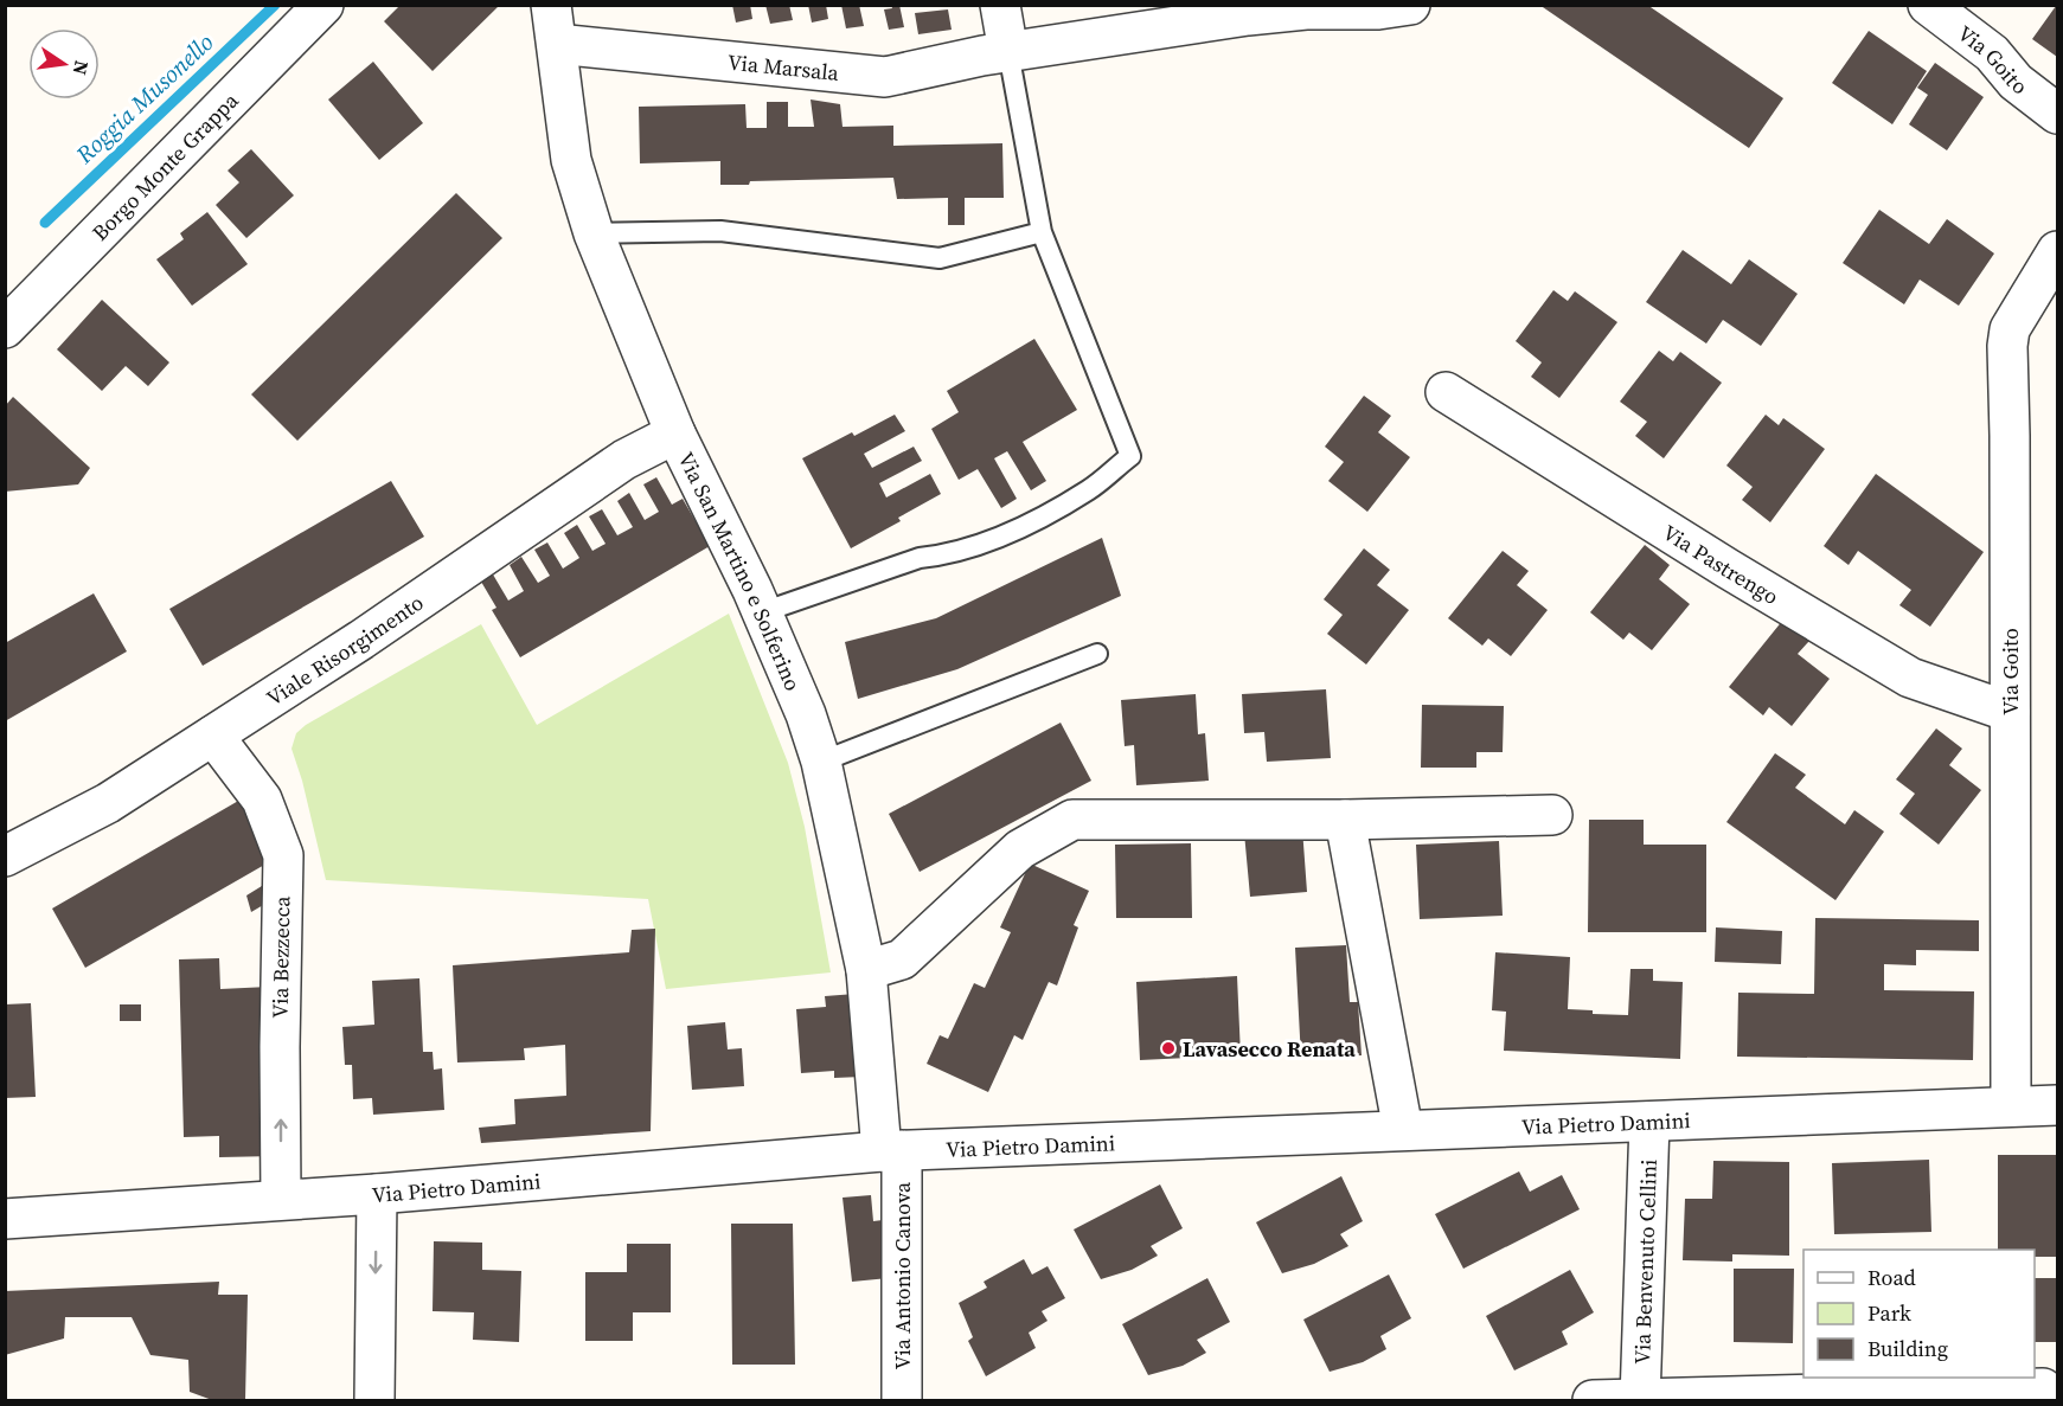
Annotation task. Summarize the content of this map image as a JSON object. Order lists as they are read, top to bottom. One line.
{"streets":{"street":["Via Goito","Via Marsala","Borgo Monte Grappa","Via Pastrengo","Via San Martino e Solferino","Viale Risorgimento","Via Bezzecca","Via Pietro Damini","Via Benvenuto Cellini","Via Antonio Canova"]},"crossings":[["Via Goito","Via Pastrengo"],["Via Goito","Via Pietro Damini"],["Via Marsala","Via San Martino e Solferino"],["Via San Martino e Solferino","Viale Risorgimento"],["Via San Martino e Solferino","Via Pietro Damini"],["Via San Martino e Solferino","Via Antonio Canova"],["Viale Risorgimento","Via Bezzecca"],["Via Bezzecca","Via Pietro Damini"],["Via Pietro Damini","Via Benvenuto Cellini"],["Via Pietro Damini","Via Antonio Canova"]],"one_way":["Via Bezzecca"],"water":["Roggia Musonello"],"places":["Lavasecco Renata"],"legend":["Road","Park","Building"],"north":"right"}
